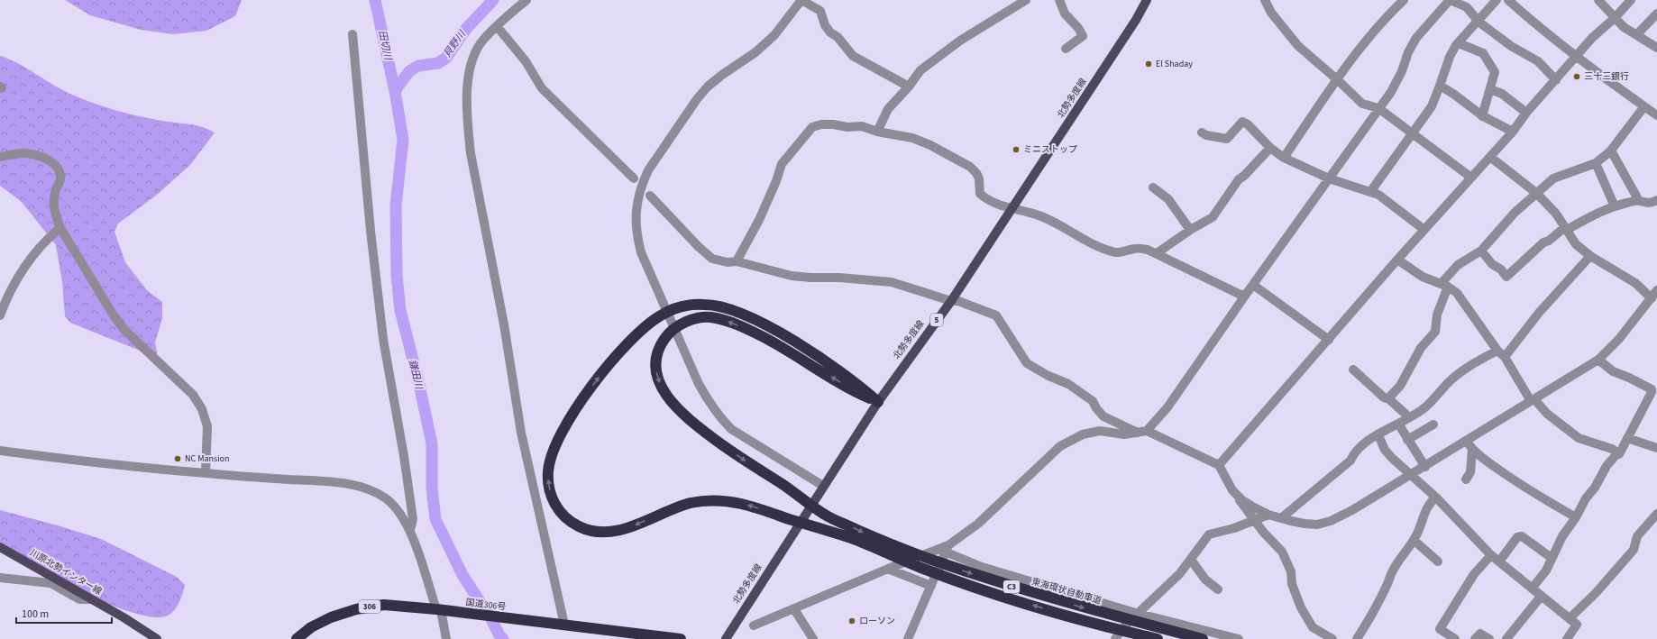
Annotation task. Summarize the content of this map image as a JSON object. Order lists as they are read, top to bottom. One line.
{"streets":{"highway":["C3","東海環状自動車道","国道306号","306"],"main road":["北勢多度線","5","川原北勢インター線"]},"crossings":[["北勢多度線","C3"],["北勢多度線","東海環状自動車道"],["C3","東海環状自動車道"]],"water":["貝野川","田切川","鎌田川"],"places":["El Shaday","三十三銀行","ミニストップ","NC Mansion","ローソン"],"scale_bar":"100 m"}
